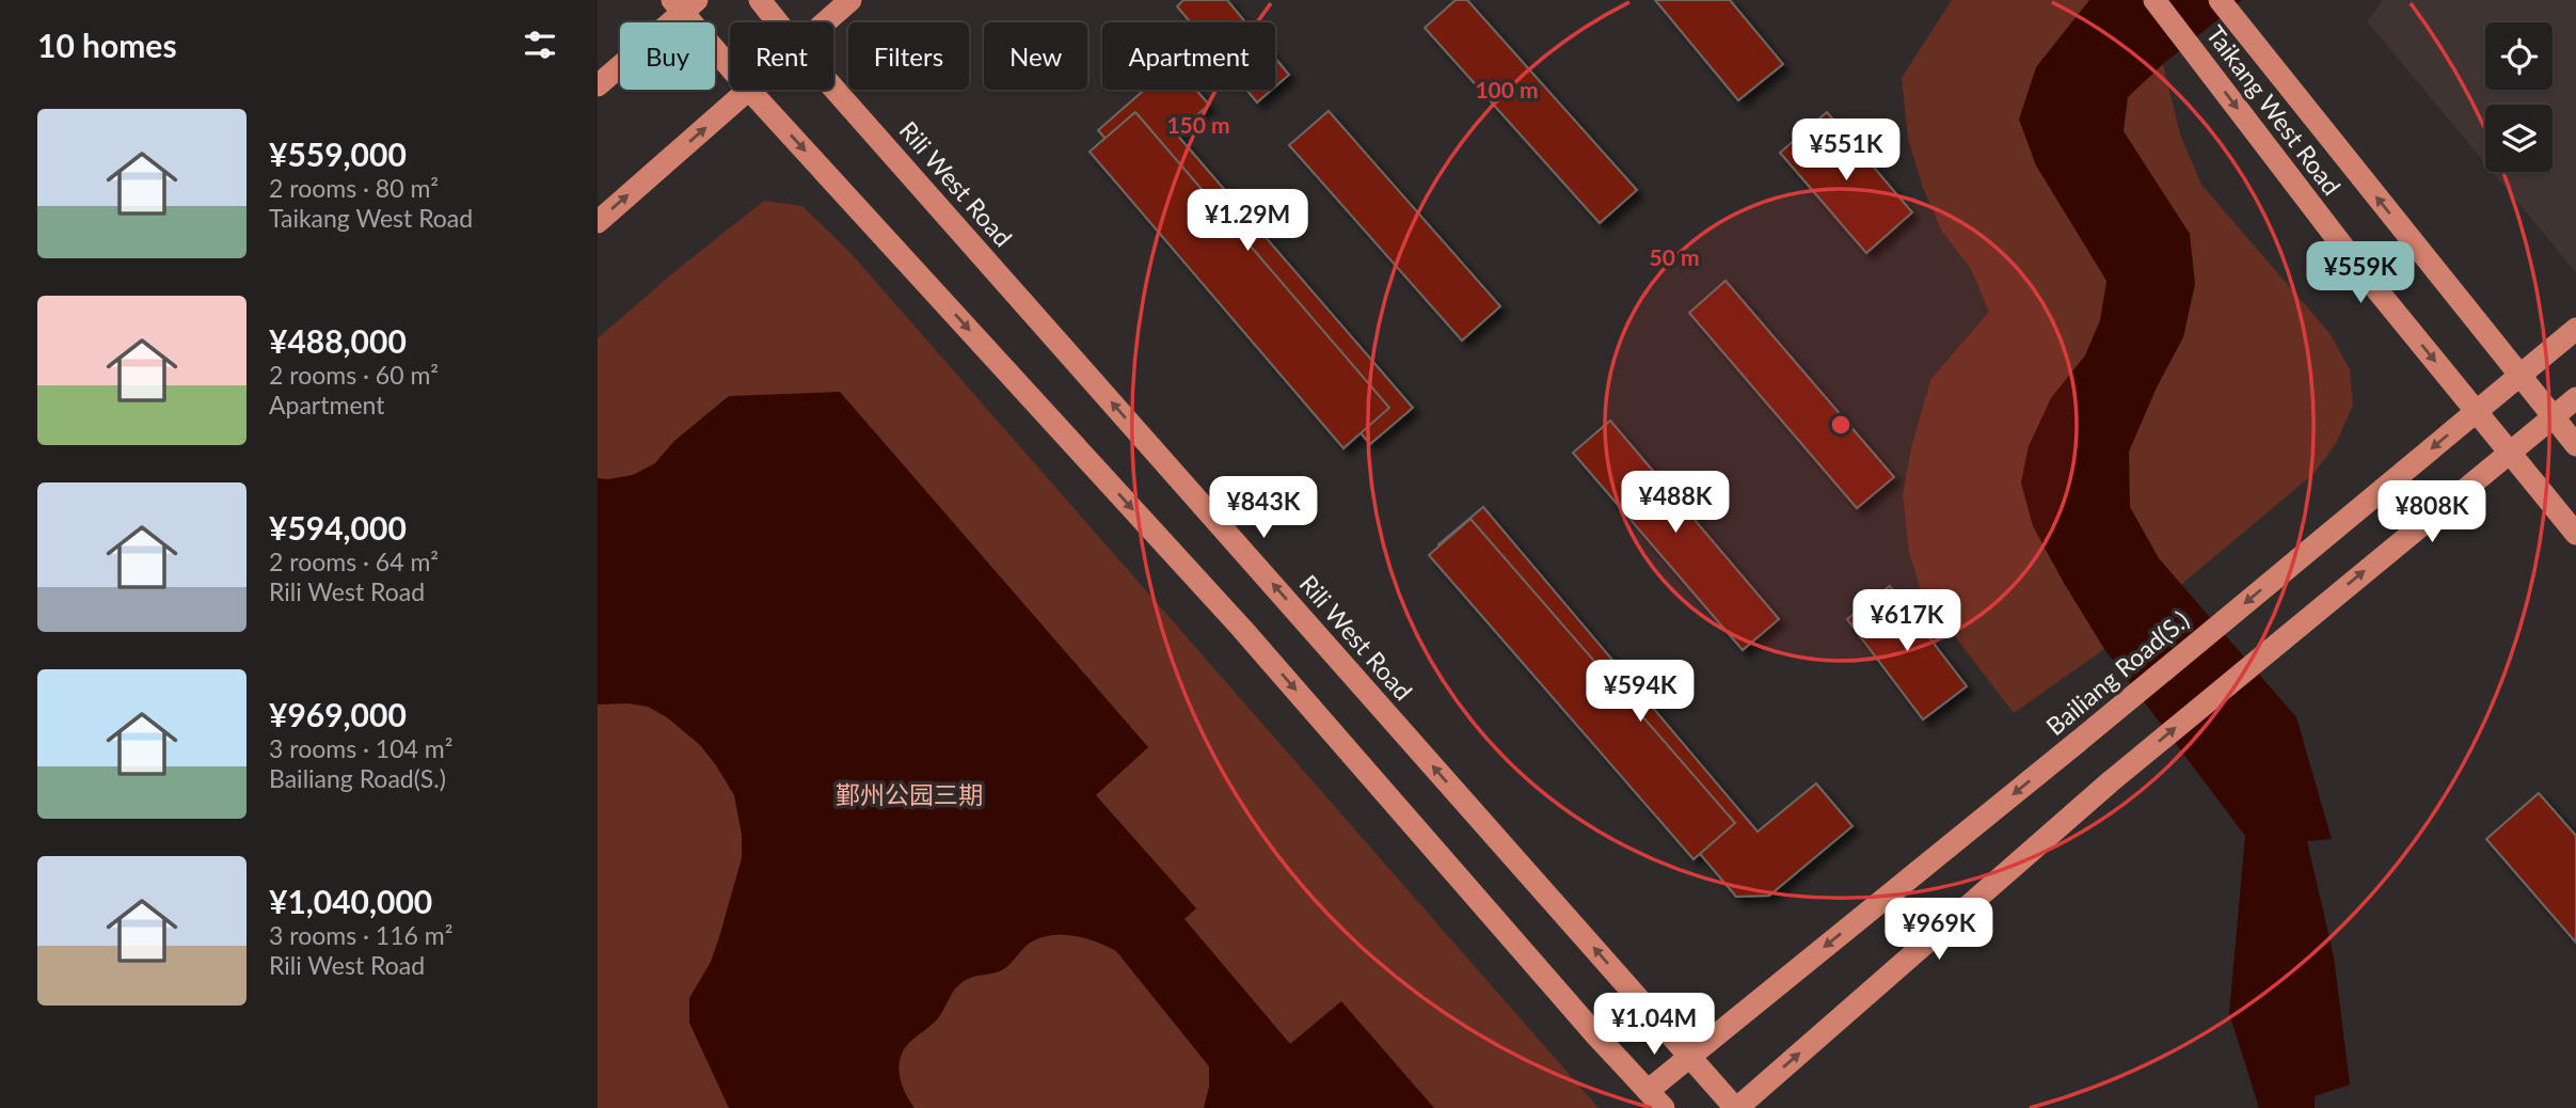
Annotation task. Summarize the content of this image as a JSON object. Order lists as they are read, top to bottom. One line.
{"streets":{"main road":["Taikang West Road","Rili West Road","Bailiang Road(S.)"]},"crossings":[["Taikang West Road","Bailiang Road(S.)"],["Rili West Road","Bailiang Road(S.)"]],"parks":["鄞州公园三期"],"page":{"heading":"10 homes","chip":["Buy","Rent","Filters","New","Apartment"],"list":[{"name":"¥559,000","note":"2 rooms · 80 m² · Taikang West Road"},{"name":"¥488,000","note":"2 rooms · 60 m² · Apartment"},{"name":"¥594,000","note":"2 rooms · 64 m² · Rili West Road"},{"name":"¥969,000","note":"3 rooms · 104 m² · Bailiang Road(S.)"},{"name":"¥1,040,000","note":"3 rooms · 116 m² · Rili West Road"}],"price":["¥551K","¥1.29M","¥559K","¥488K","¥843K","¥808K","¥617K","¥594K","¥969K","¥1.04M"]},"rings":["100 m","150 m","50 m"]}
